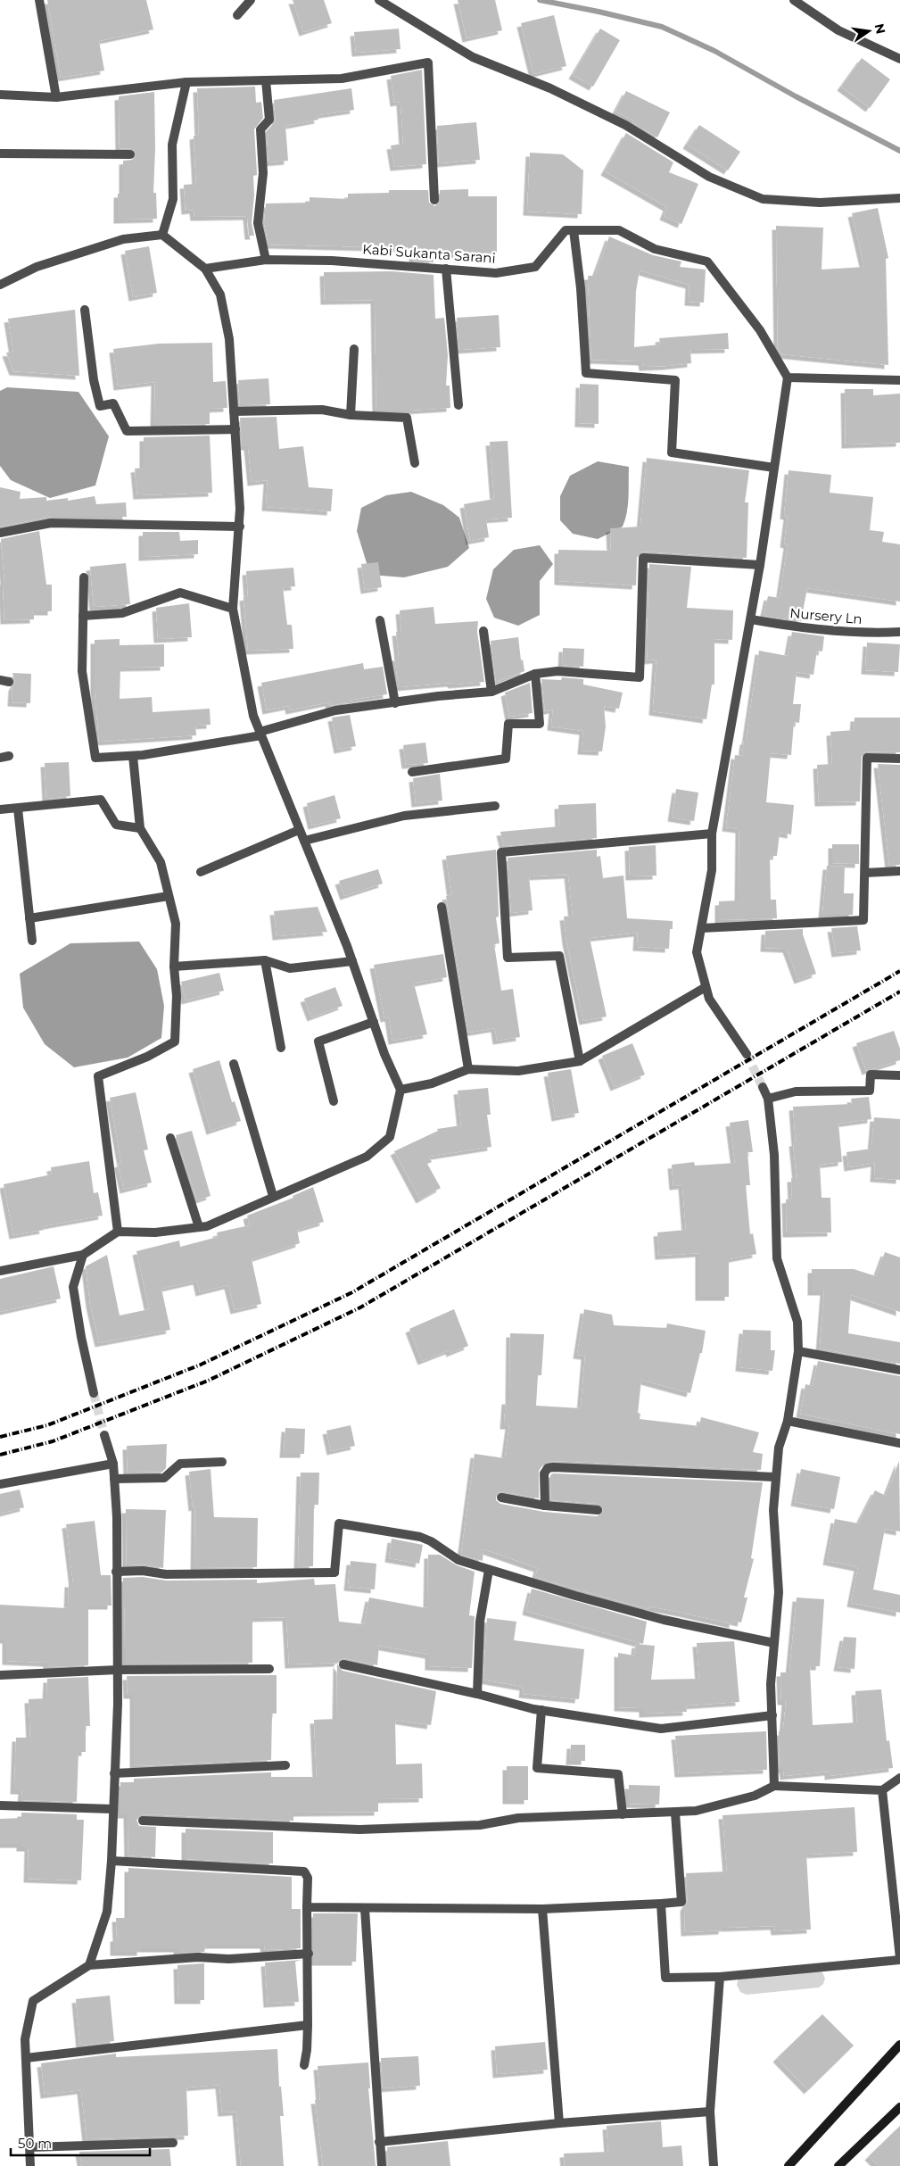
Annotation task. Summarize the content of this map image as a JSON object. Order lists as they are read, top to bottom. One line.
{"streets":{"street":["Kabi Sukanta Sarani","Nursery Ln"]},"scale_bar":"50 m","north":"right"}
